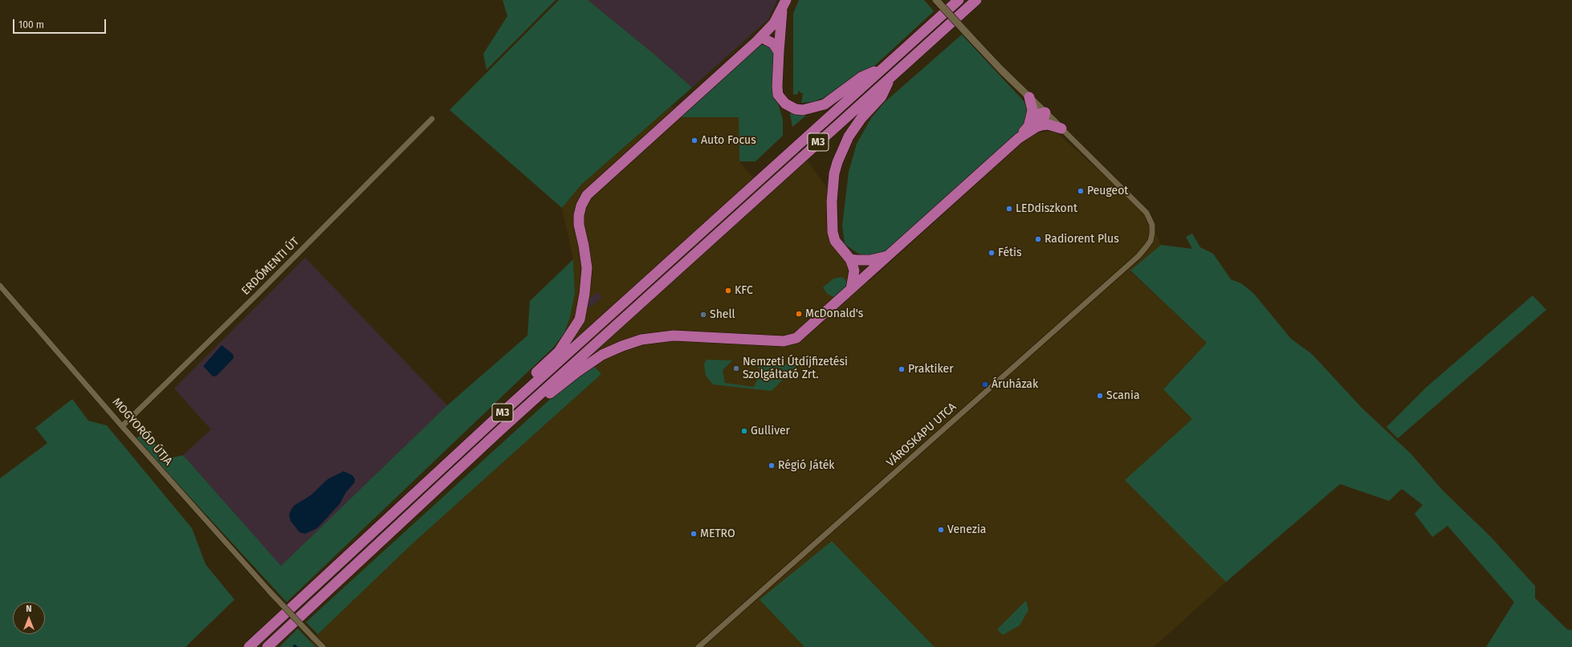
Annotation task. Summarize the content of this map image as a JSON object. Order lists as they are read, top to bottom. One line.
{"streets":{"highway":["M3"],"street":["ERDŐMENTI ÚT","MOGYORÓD ÚTJA","VÁROSKAPU UTCA"]},"crossings":[["ERDŐMENTI ÚT","MOGYORÓD ÚTJA"]],"places":["Auto Focus","Peugeot","LEDdiszkont","Radiorent Plus","Fétis","KFC","McDonald's","Shell","Nemzeti Útdíjfizetési Szolgáltató Zrt.","Praktiker","Áruházak","Scania","Gulliver","Régió Játék","Venezia","METRO"],"scale_bar":"100 m","north":"top"}
